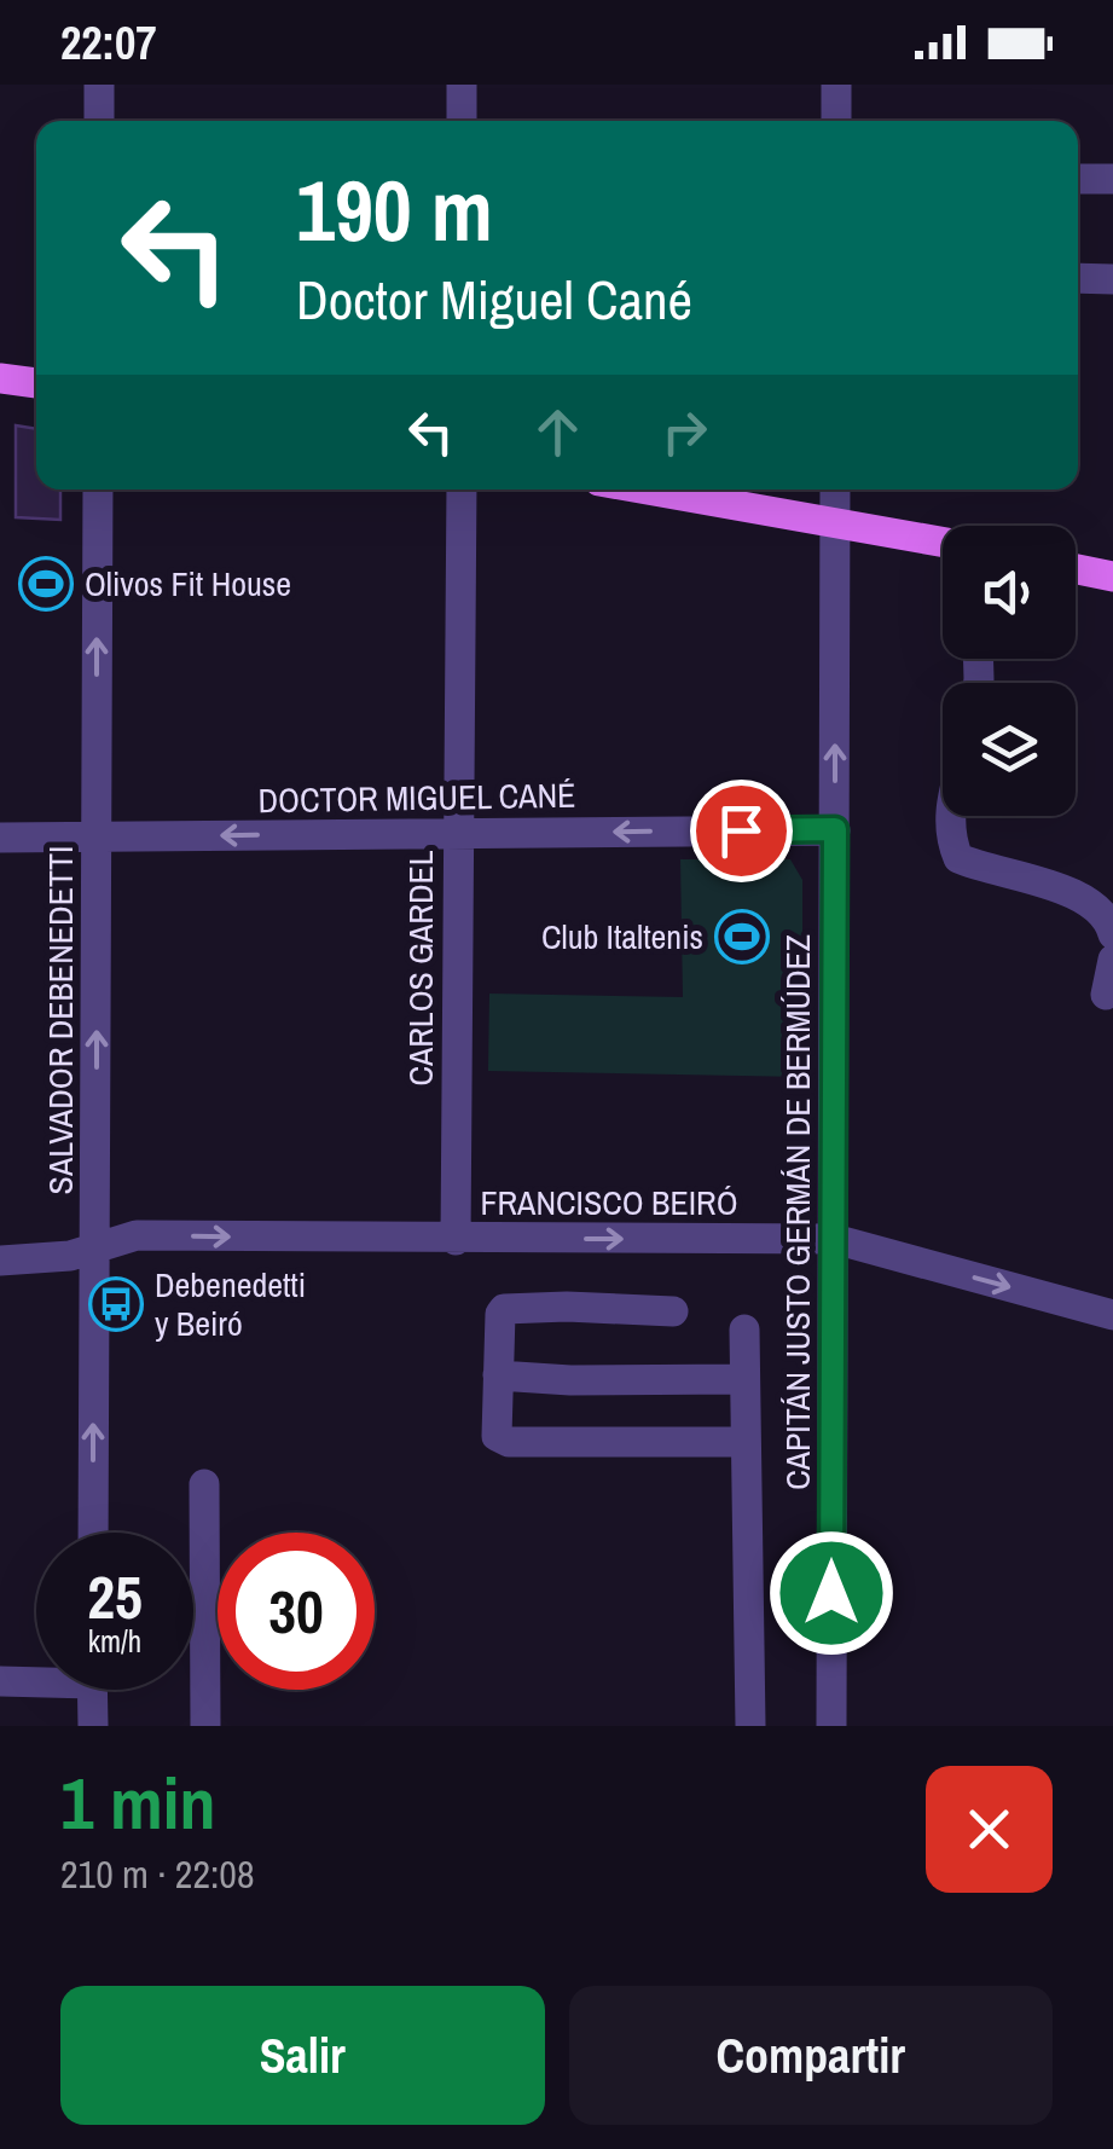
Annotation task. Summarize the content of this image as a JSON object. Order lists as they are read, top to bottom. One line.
{"streets":{"street":["DOCTOR MIGUEL CANÉ","CARLOS GARDEL","SALVADOR DEBENEDETTI","FRANCISCO BEIRÓ","CAPITÁN JUSTO GERMÁN DE BERMÚDEZ"]},"crossings":[["DOCTOR MIGUEL CANÉ","CARLOS GARDEL"],["DOCTOR MIGUEL CANÉ","SALVADOR DEBENEDETTI"],["DOCTOR MIGUEL CANÉ","CAPITÁN JUSTO GERMÁN DE BERMÚDEZ"],["CARLOS GARDEL","FRANCISCO BEIRÓ"],["SALVADOR DEBENEDETTI","FRANCISCO BEIRÓ"],["FRANCISCO BEIRÓ","CAPITÁN JUSTO GERMÁN DE BERMÚDEZ"]],"one_way":["DOCTOR MIGUEL CANÉ","SALVADOR DEBENEDETTI","FRANCISCO BEIRÓ"],"places":{"sports":["Olivos Fit House","Club Italtenis"],"bus stop":["Debenedetti y Beiró"]},"page":{"status":"22:07","turn":["190 m","Doctor Miguel Cané"],"speed":"25 km/h","limit":"30","heading":["1 min","210 m · 22:08"],"buttons":["Salir","Compartir"]}}
